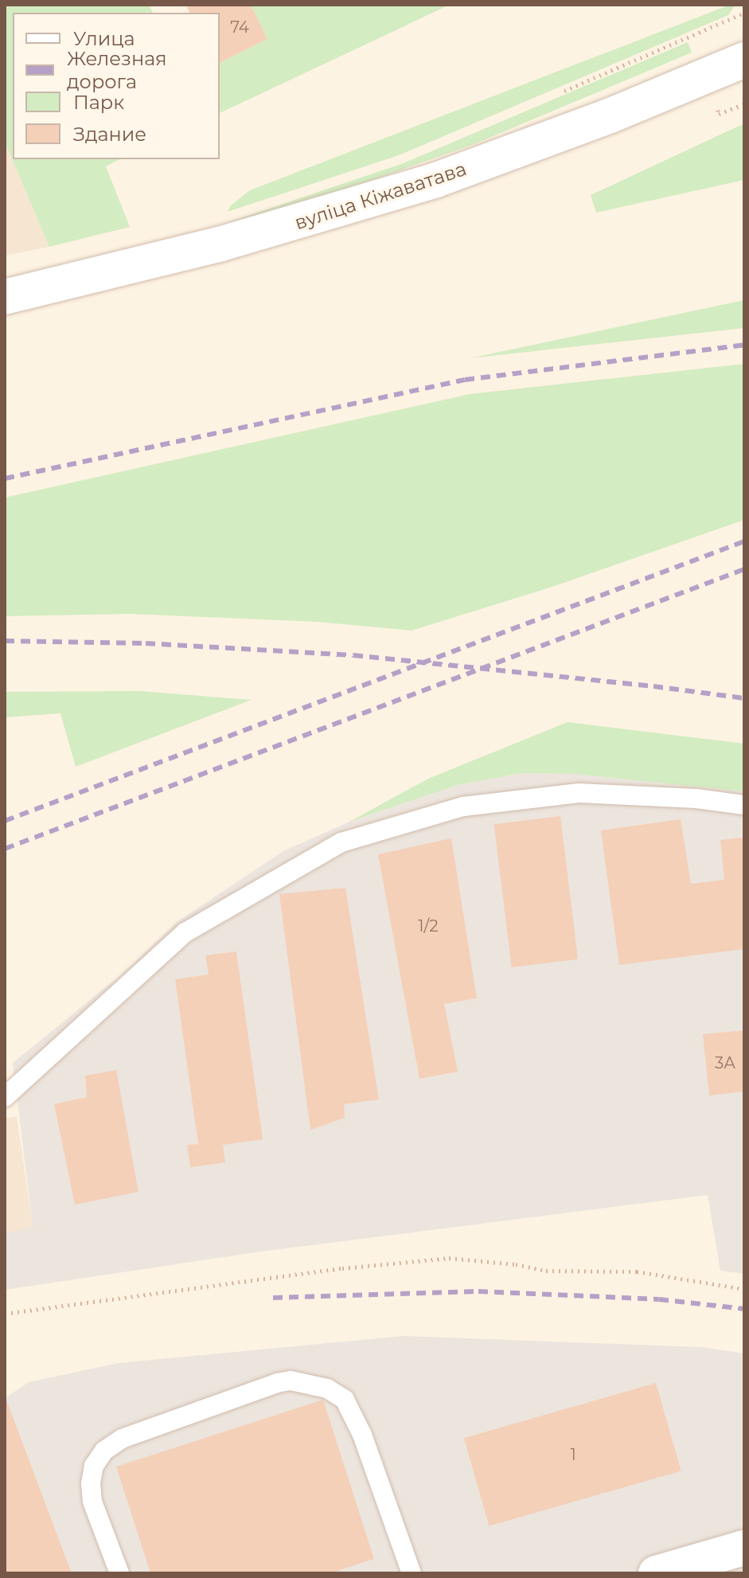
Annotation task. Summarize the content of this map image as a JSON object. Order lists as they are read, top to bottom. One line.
{"streets":{"main road":["вуліца Кіжаватава"]},"house_numbers":["74","1/2","3А","1"],"legend":["Улица","Железная дорога","Парк","Здание"]}
